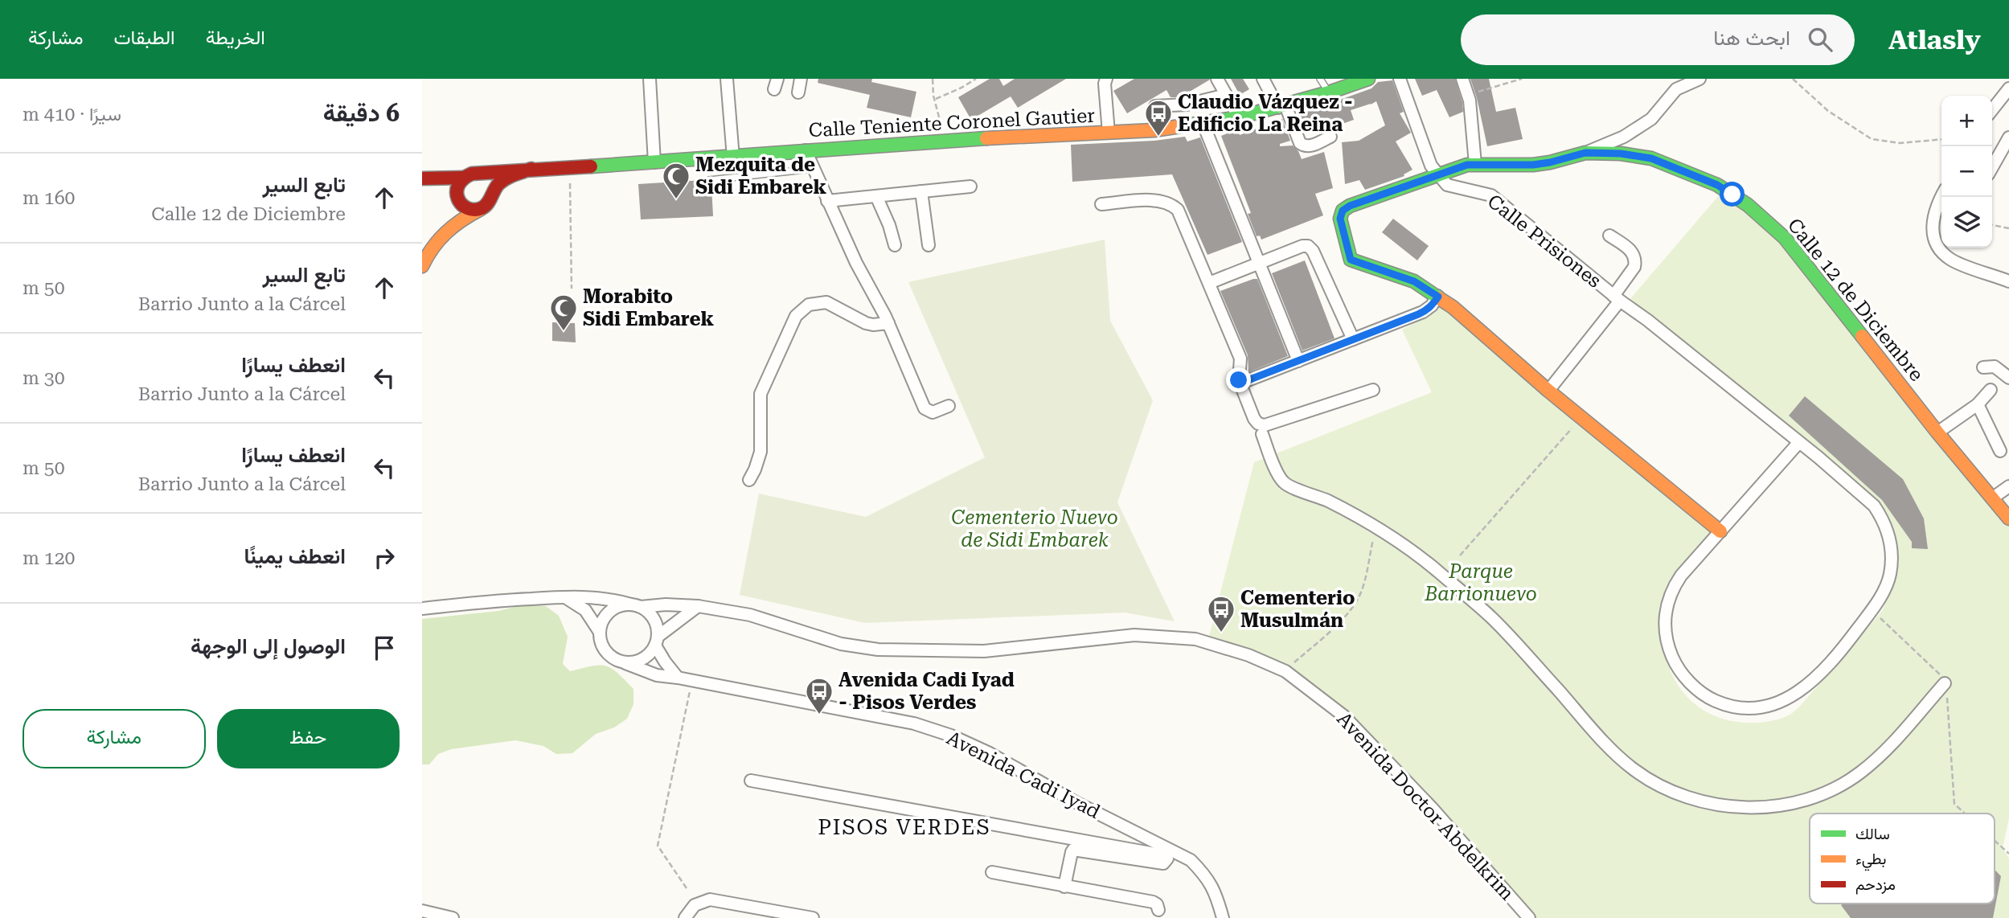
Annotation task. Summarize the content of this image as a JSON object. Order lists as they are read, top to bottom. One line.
{"streets":{"street":["Calle Teniente Coronel Gautier","Calle Prisiones","Calle 12 de Diciembre","Avenida Cadi Iyad","Avenida Doctor Abdelkrim"]},"crossings":[["Calle Prisiones","Calle 12 de Diciembre"],["Avenida Cadi Iyad","Avenida Doctor Abdelkrim"]],"districts":["PISOS VERDES"],"parks":["Cementerio Nuevo de Sidi Embarek","Parque Barrionuevo"],"places":{"bus stop":["Claudio Vázquez - Edificio La Reina","Cementerio Musulmán","Avenida Cadi Iyad - Pisos Verdes"],"mosque":["Mezquita de Sidi Embarek","Morabito Sidi Embarek"]},"legend":["سالك","بطيء","مزدحم"],"page":{"header":"Atlasly","search":"ابحث هنا","nav":["الخريطة","الطبقات","مشاركة"],"heading":["6 دقيقة","سيرًا · 410 m"],"map_buttons":["+","−"],"list":[["تابع السير","Calle 12 de Diciembre","160 m"],["تابع السير","Barrio Junto a la Cárcel","50 m"],["انعطف يسارًا","Barrio Junto a la Cárcel","30 m"],["انعطف يسارًا","Barrio Junto a la Cárcel","50 m"],["انعطف يمينًا","120 m"],"الوصول إلى الوجهة"],"buttons":["حفظ","مشاركة"]}}
